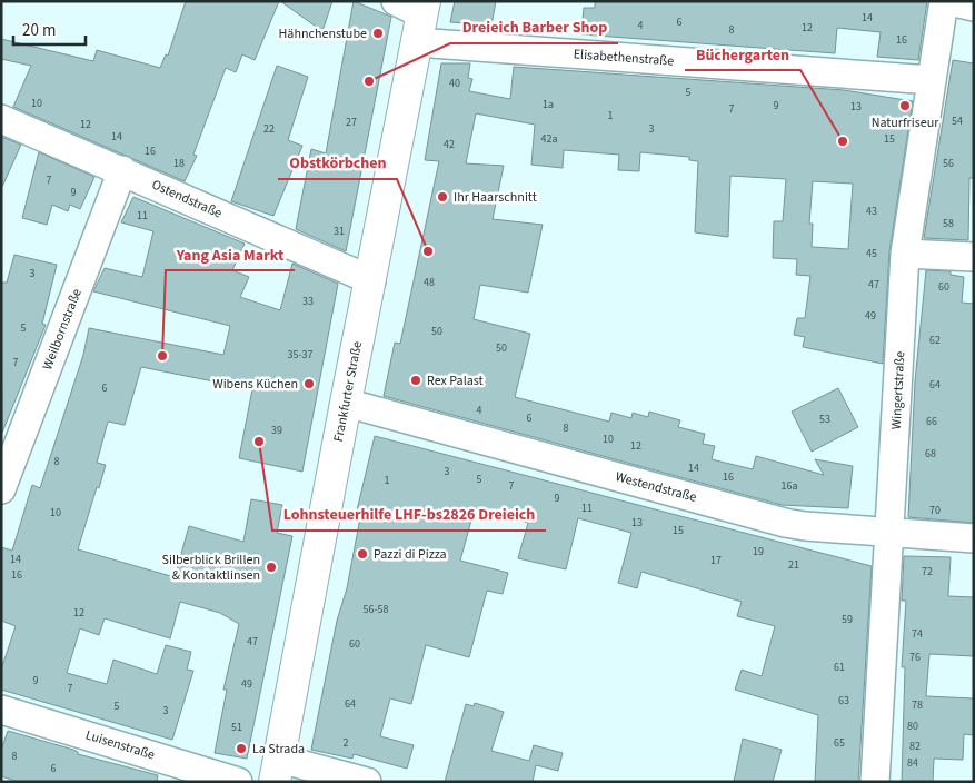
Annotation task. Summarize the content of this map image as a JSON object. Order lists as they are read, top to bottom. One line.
{"streets":{"street":["Elisabethenstraße","Ostendstraße","Weilbornstraße","Wingertstraße","Frankfurter Straße","Westendstraße","Luisenstraße"]},"crossings":[["Elisabethenstraße","Wingertstraße"],["Elisabethenstraße","Frankfurter Straße"],["Ostendstraße","Weilbornstraße"],["Ostendstraße","Frankfurter Straße"],["Wingertstraße","Westendstraße"],["Frankfurter Straße","Westendstraße"]],"places":["Hähnchenstube","Dreieich Barber Shop","Naturfriseur","Büchergarten","Ihr Haarschnitt","Obstkörbchen","Yang Asia Markt","Rex Palast","Wibens Küchen","Lohnsteuerhilfe LHF-bs2826 Dreieich","Pazzi di Pizza","Silberblick Brillen & Kontaktlinsen","La Strada"],"house_numbers":["14","6","4","12","8","16","40","5","10","1a","9","13","7","1","54","27","12","22","3","14","42a","15","42","16","18","56","7","9","43","11","58","31","45","3","48","47","60","33","49","5","50","62","50","35-37","7","64","6","4","6","53","66","8","39","10","12","68","8","14","3","16","5","1","7","16a","9","11","70","10","13","15","19","14","17","21","72","16","56-58","12","59","74","47","60","76","61","9","49","7","63","64","78","5","3","80","51","2","65","82","8","84","6"],"scale_bar":"20 m"}
